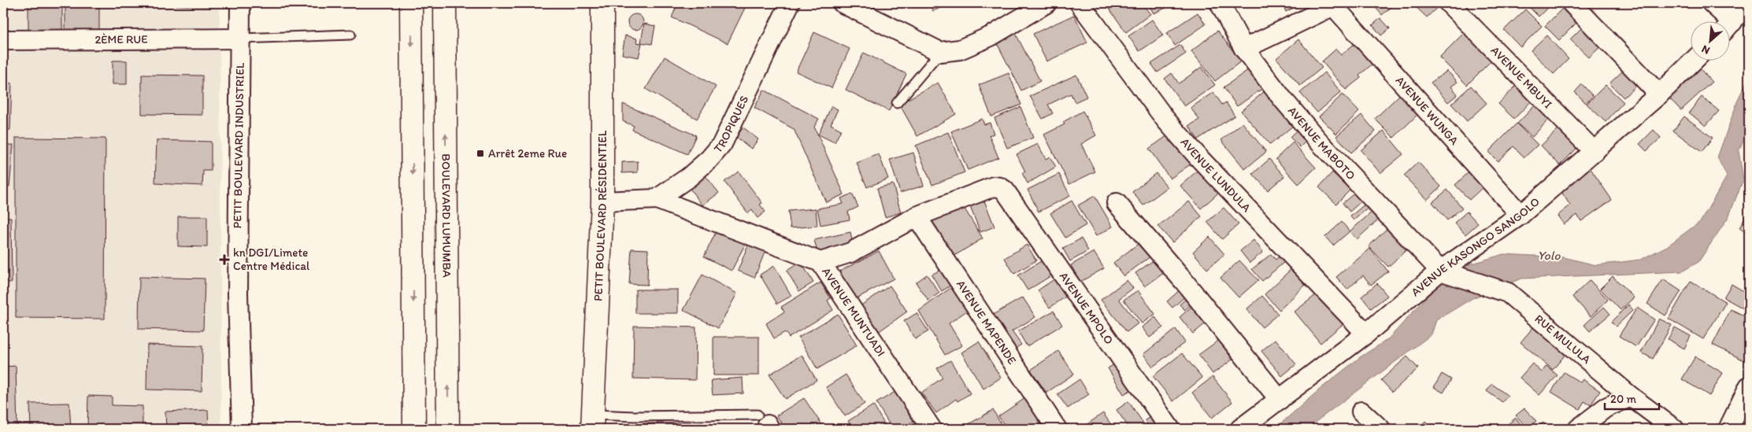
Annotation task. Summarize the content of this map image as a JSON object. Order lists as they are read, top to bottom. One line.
{"streets":{"main road":["BOULEVARD LUMUMBA","PETIT BOULEVARD RÉSIDENTIEL"],"street":["2ÈME RUE","AVENUE MBUYI","AVENUE WUNGA","TROPIQUES","AVENUE MABOTO","PETIT BOULEVARD INDUSTRIEL","AVENUE LUNDULA","AVENUE KASONGO SANGOLO","AVENUE MPOLO","AVENUE MUNTUADI","AVENUE MAPENDE","RUE MULULA"]},"crossings":[["2ÈME RUE","PETIT BOULEVARD INDUSTRIEL"],["AVENUE MBUYI","AVENUE KASONGO SANGOLO"],["AVENUE WUNGA","AVENUE KASONGO SANGOLO"],["TROPIQUES","AVENUE MUNTUADI"],["AVENUE MABOTO","AVENUE KASONGO SANGOLO"],["AVENUE MABOTO","RUE MULULA"],["AVENUE LUNDULA","AVENUE KASONGO SANGOLO"],["AVENUE KASONGO SANGOLO","RUE MULULA"],["AVENUE MPOLO","AVENUE MAPENDE"]],"water":["Yolo"],"places":{"transit":["Arrêt 2eme Rue"],"health":["kn DGI/Limete Centre Médical"]},"scale_bar":"20 m","north":"bottom left"}
